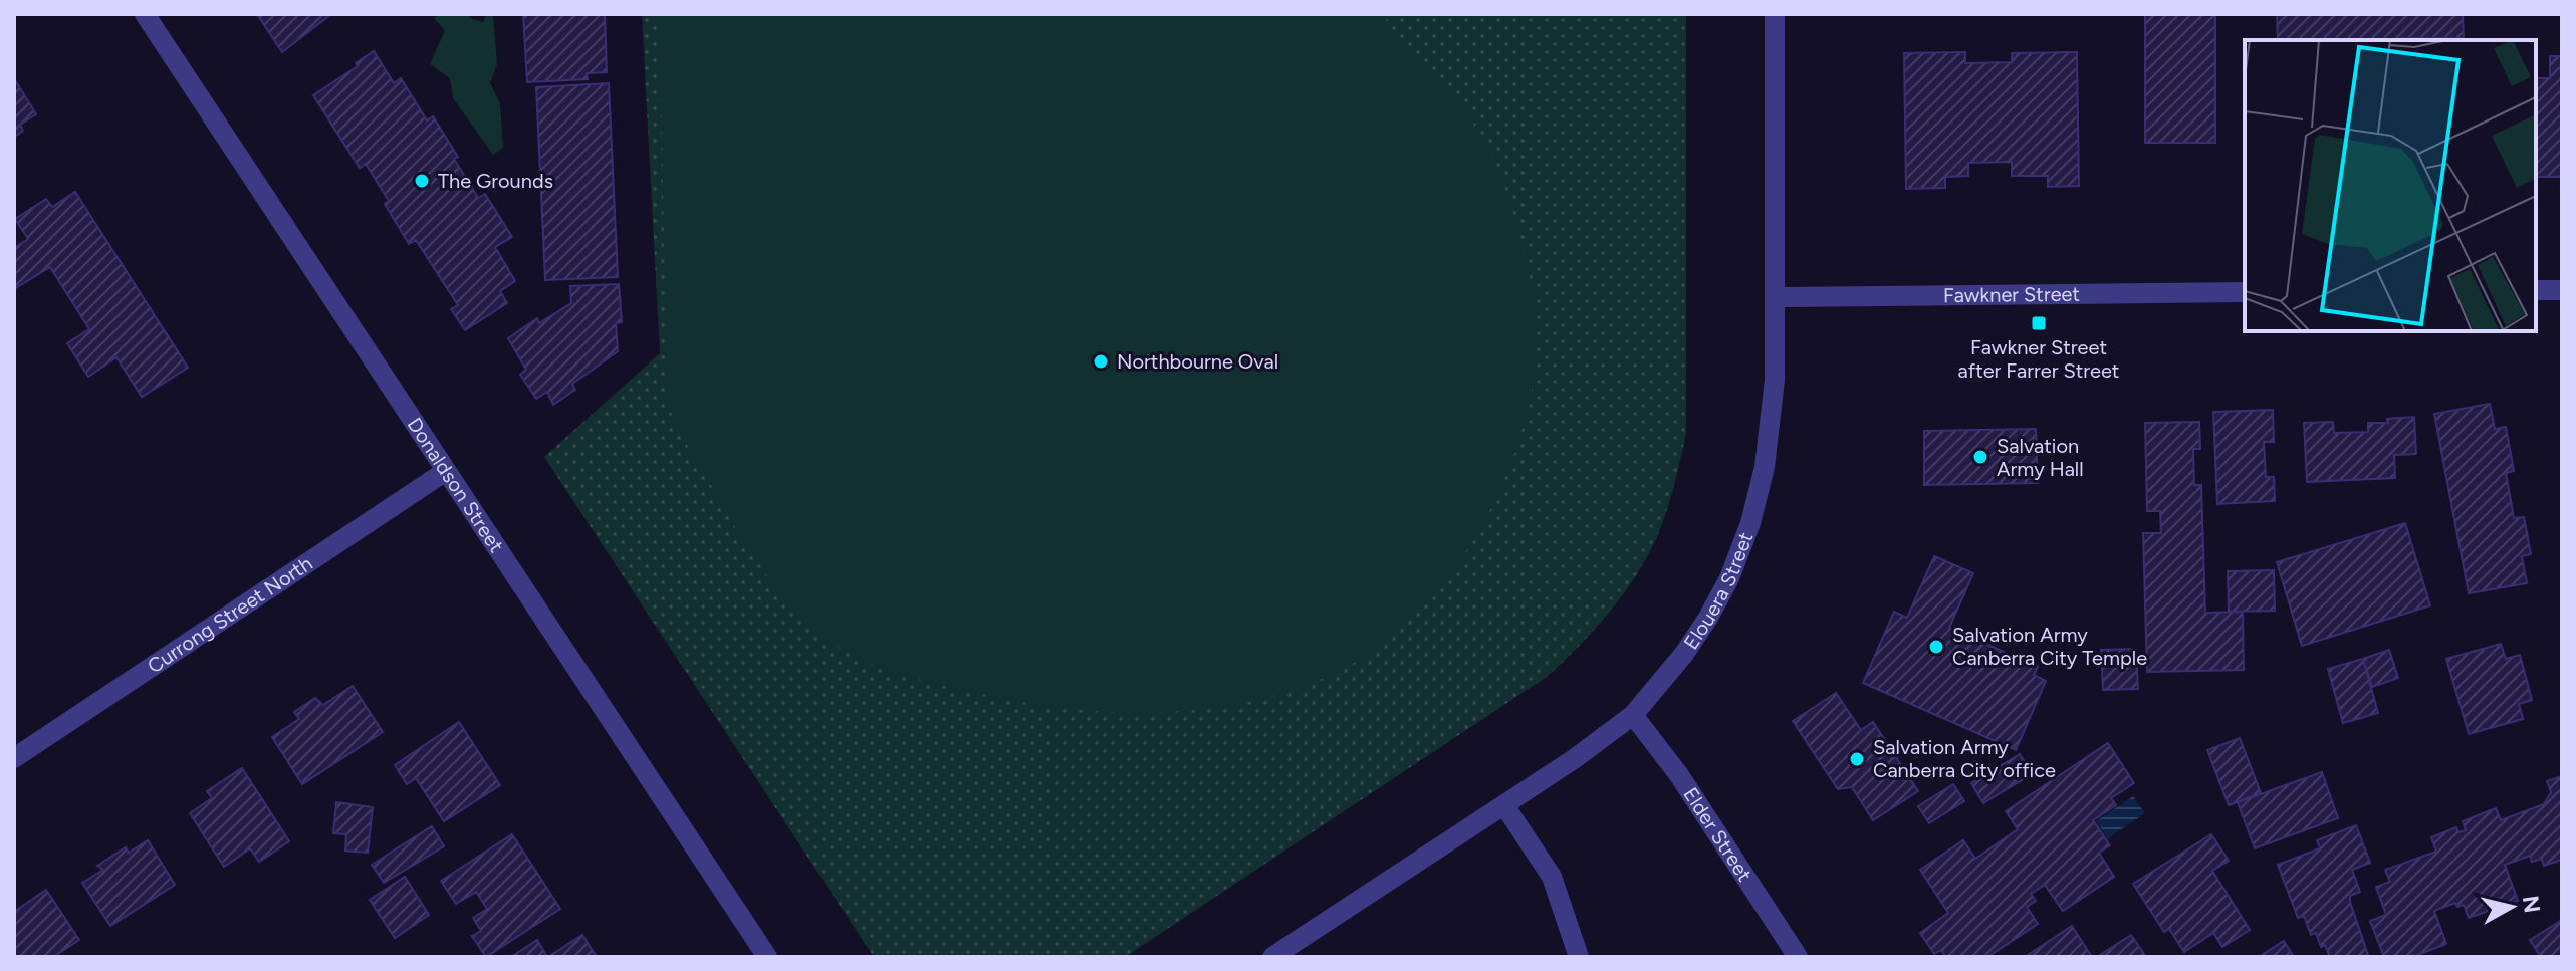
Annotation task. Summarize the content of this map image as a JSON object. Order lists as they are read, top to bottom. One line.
{"streets":{"street":["Fawkner Street","Donaldson Street","Elouera Street","Currong Street North","Elder Street"]},"crossings":[["Fawkner Street","Elouera Street"],["Donaldson Street","Currong Street North"],["Elouera Street","Elder Street"]],"places":{"other":["The Grounds","Northbourne Oval","Salvation Army Hall","Salvation Army Canberra City Temple","Salvation Army Canberra City office"],"transit":["Fawkner Street after Farrer Street"]},"north":"right"}
